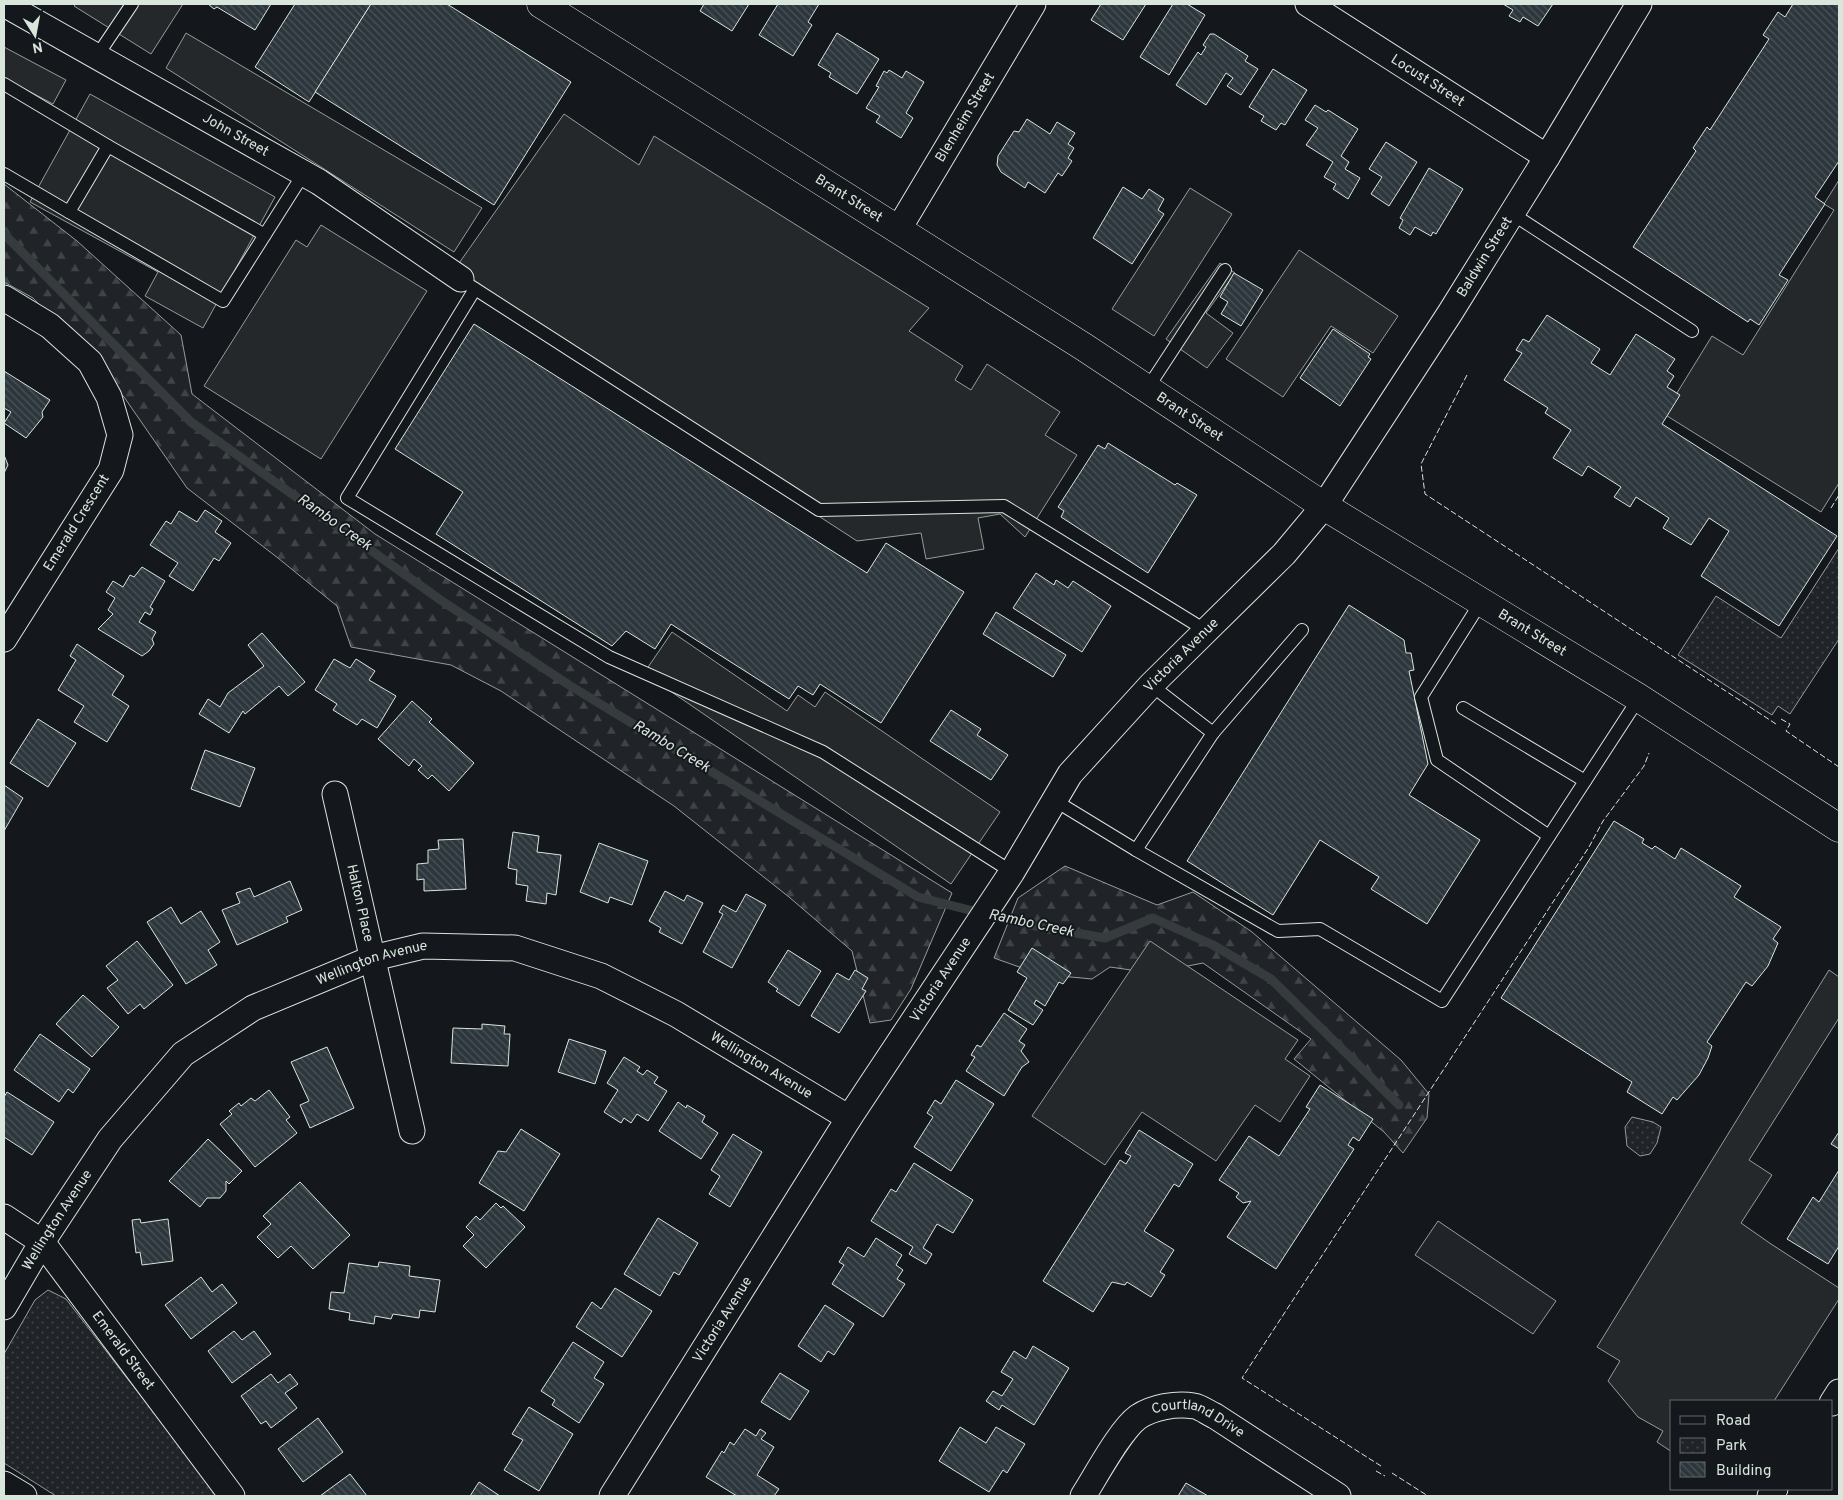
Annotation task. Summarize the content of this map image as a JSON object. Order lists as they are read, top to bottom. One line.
{"streets":{"main road":["Brant Street"],"street":["Locust Street","Blenheim Street","John Street","Baldwin Street","Emerald Crescent","Victoria Avenue","Halton Place","Wellington Avenue","Emerald Street","Courtland Drive"]},"crossings":[["Locust Street","Baldwin Street"],["Blenheim Street","Brant Street"],["Brant Street","Baldwin Street"],["Brant Street","Victoria Avenue"],["Baldwin Street","Victoria Avenue"],["Victoria Avenue","Wellington Avenue"],["Halton Place","Wellington Avenue"],["Wellington Avenue","Emerald Street"]],"water":["Rambo Creek"],"legend":["Road","Park","Building"],"north":"bottom"}
